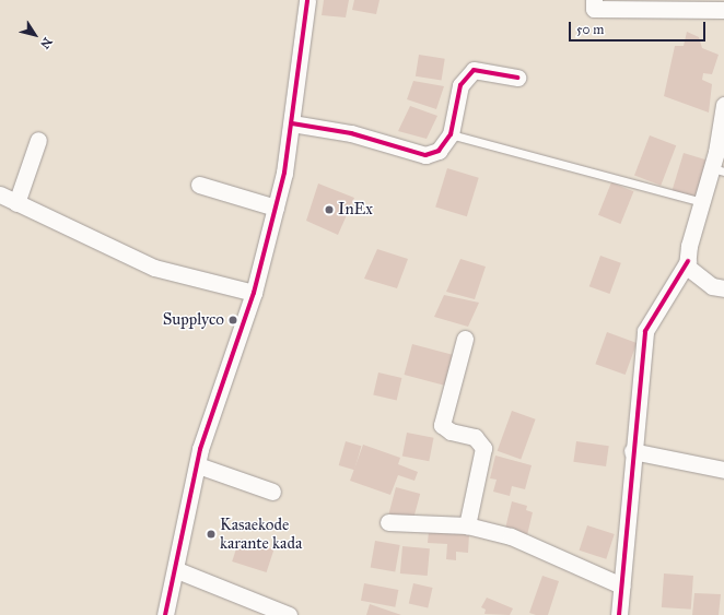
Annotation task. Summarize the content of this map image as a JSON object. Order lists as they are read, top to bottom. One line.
{"places":["InEx","Supplyco","Kasaekode karante kada"],"scale_bar":"50 m","north":"bottom right"}
